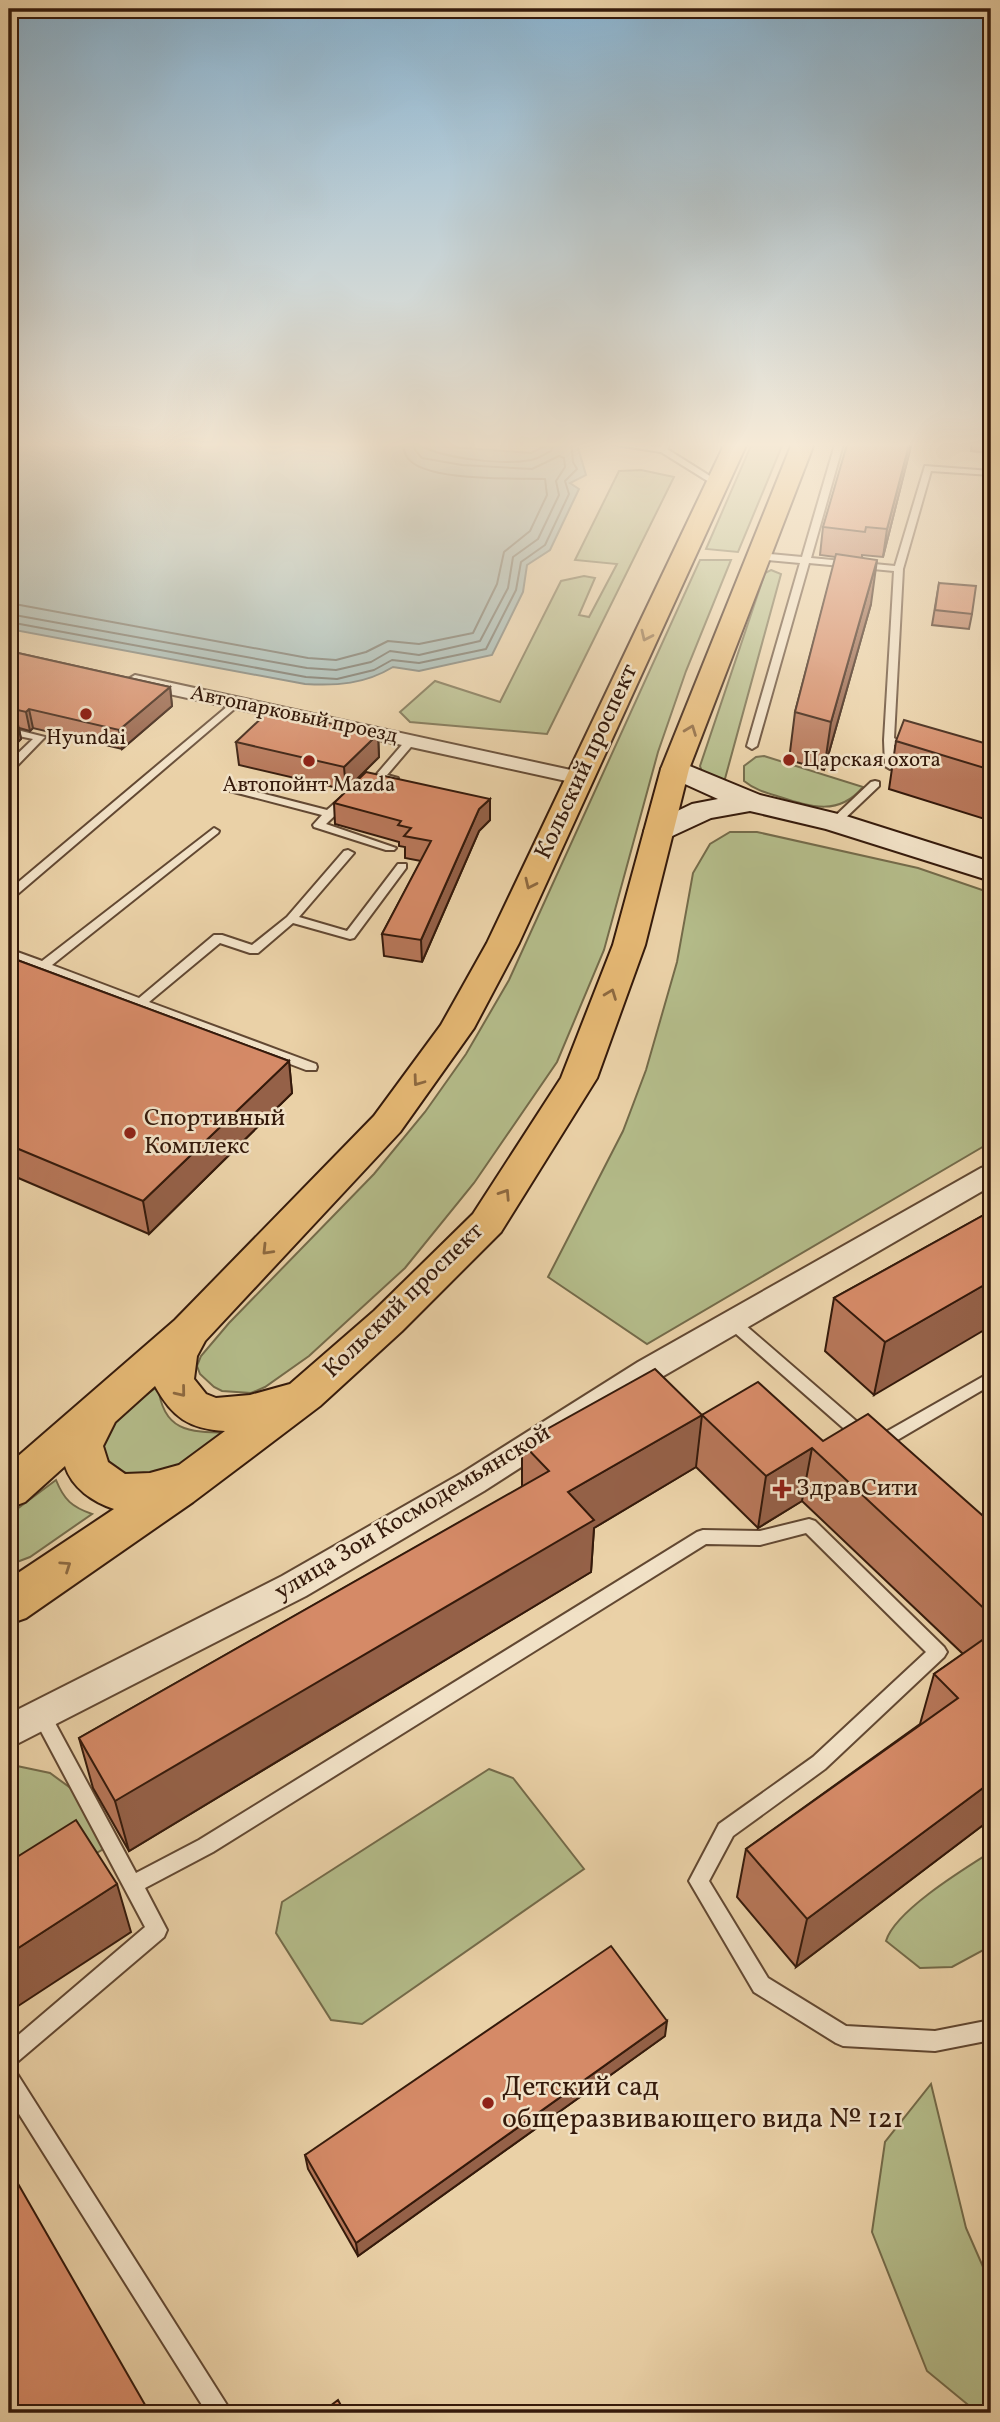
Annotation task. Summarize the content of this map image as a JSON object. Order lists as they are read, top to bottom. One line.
{"streets":{"main road":["Кольский проспект"],"street":["Автопарковый проезд","улица Зои Космодемьянской"]},"crossings":[["Автопарковый проезд","Кольский проспект"]],"places":{"other":["Hyundai","Царская охота","Автопойнт Mazda","Спортивный Комплекс","Детский сад общеразвивающего вида № 121"],"health":["ЗдравСити"]}}
